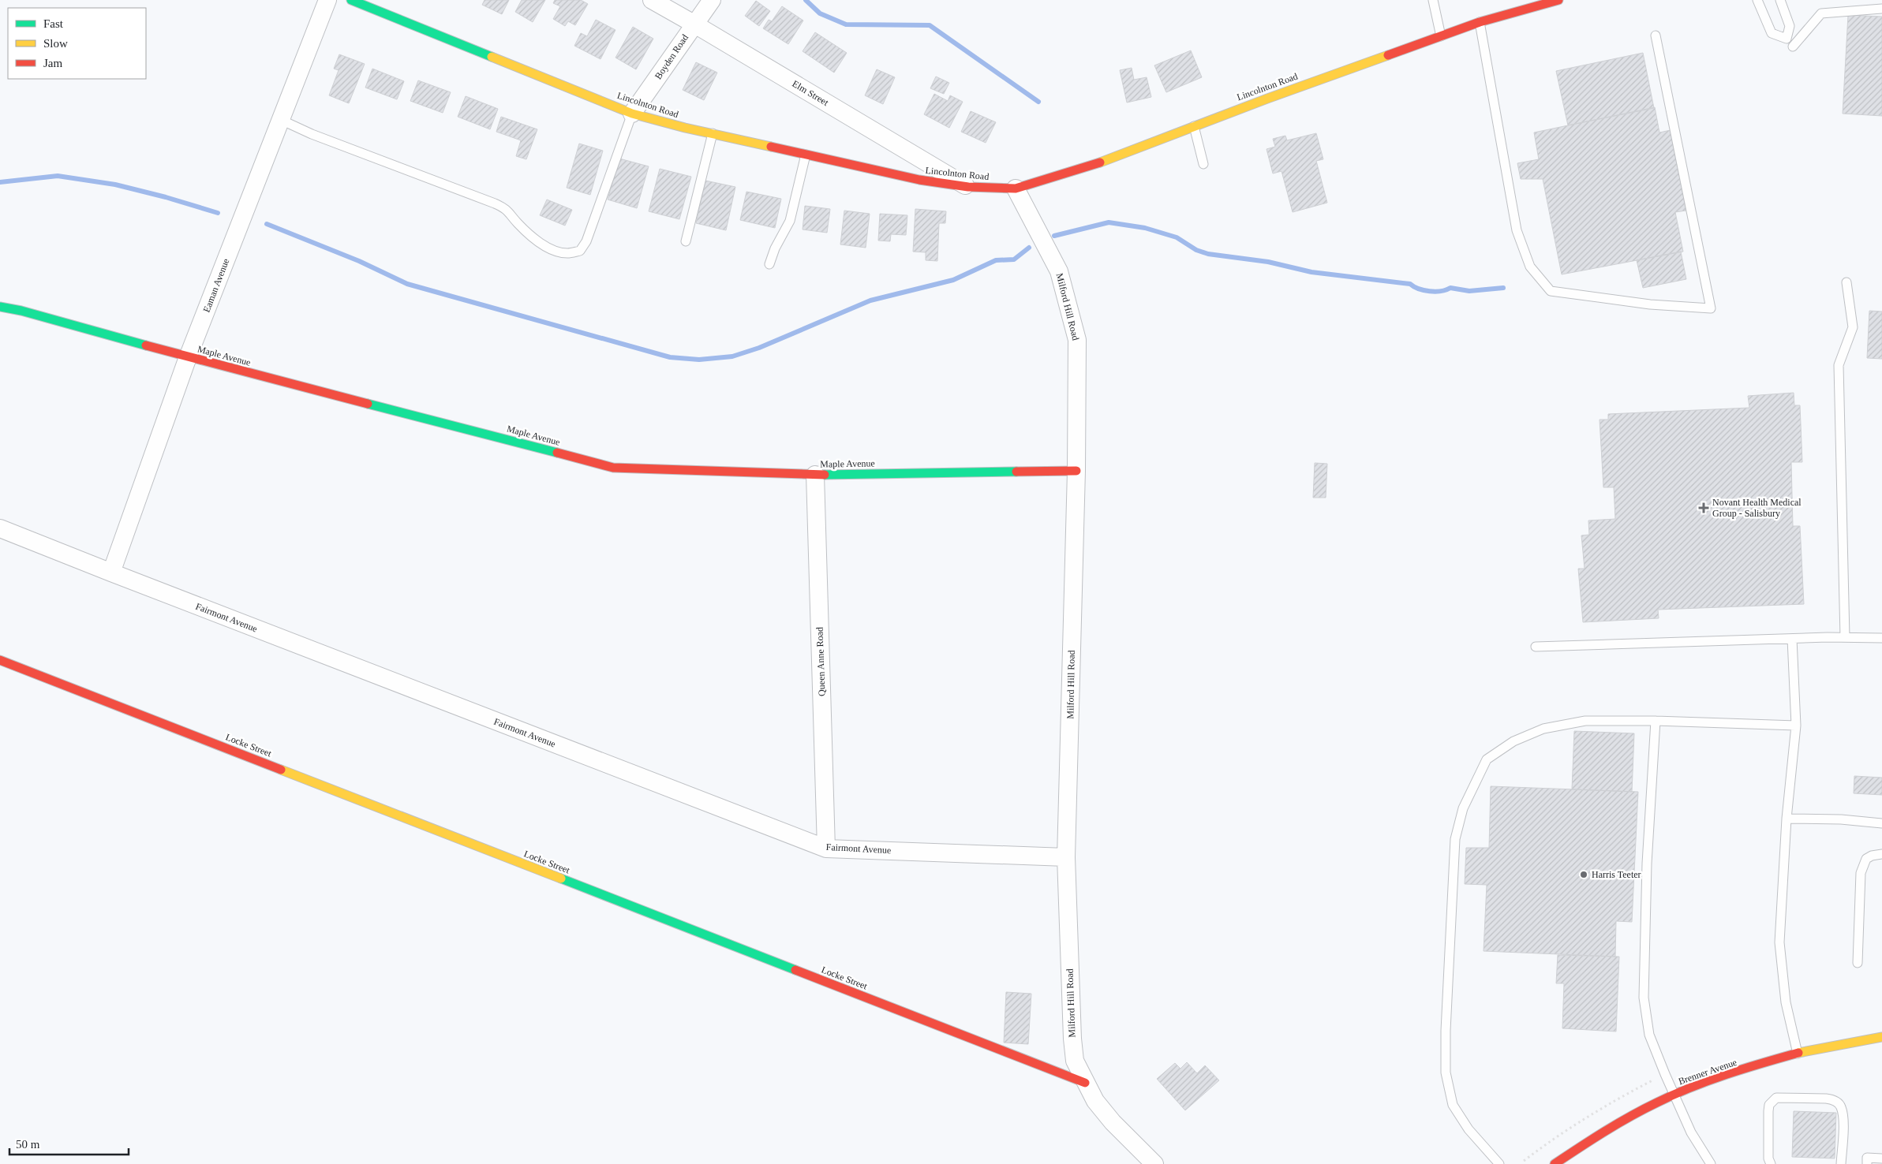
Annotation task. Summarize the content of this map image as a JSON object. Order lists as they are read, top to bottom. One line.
{"streets":{"street":["Boyden Road","Lincolnton Road","Elm Street","Eaman Avenue","Milford Hill Road","Maple Avenue","Fairmont Avenue","Queen Anne Road","Locke Street","Brenner Avenue"]},"crossings":[["Boyden Road","Lincolnton Road"],["Boyden Road","Elm Street"],["Lincolnton Road","Elm Street"],["Lincolnton Road","Milford Hill Road"],["Eaman Avenue","Maple Avenue"],["Eaman Avenue","Fairmont Avenue"],["Milford Hill Road","Maple Avenue"],["Milford Hill Road","Fairmont Avenue"],["Milford Hill Road","Locke Street"],["Maple Avenue","Queen Anne Road"],["Fairmont Avenue","Queen Anne Road"]],"places":{"health":["Novant Health Medical Group - Salisbury"],"other":["Harris Teeter"]},"legend":["Fast","Slow","Jam"],"scale_bar":"50 m"}
